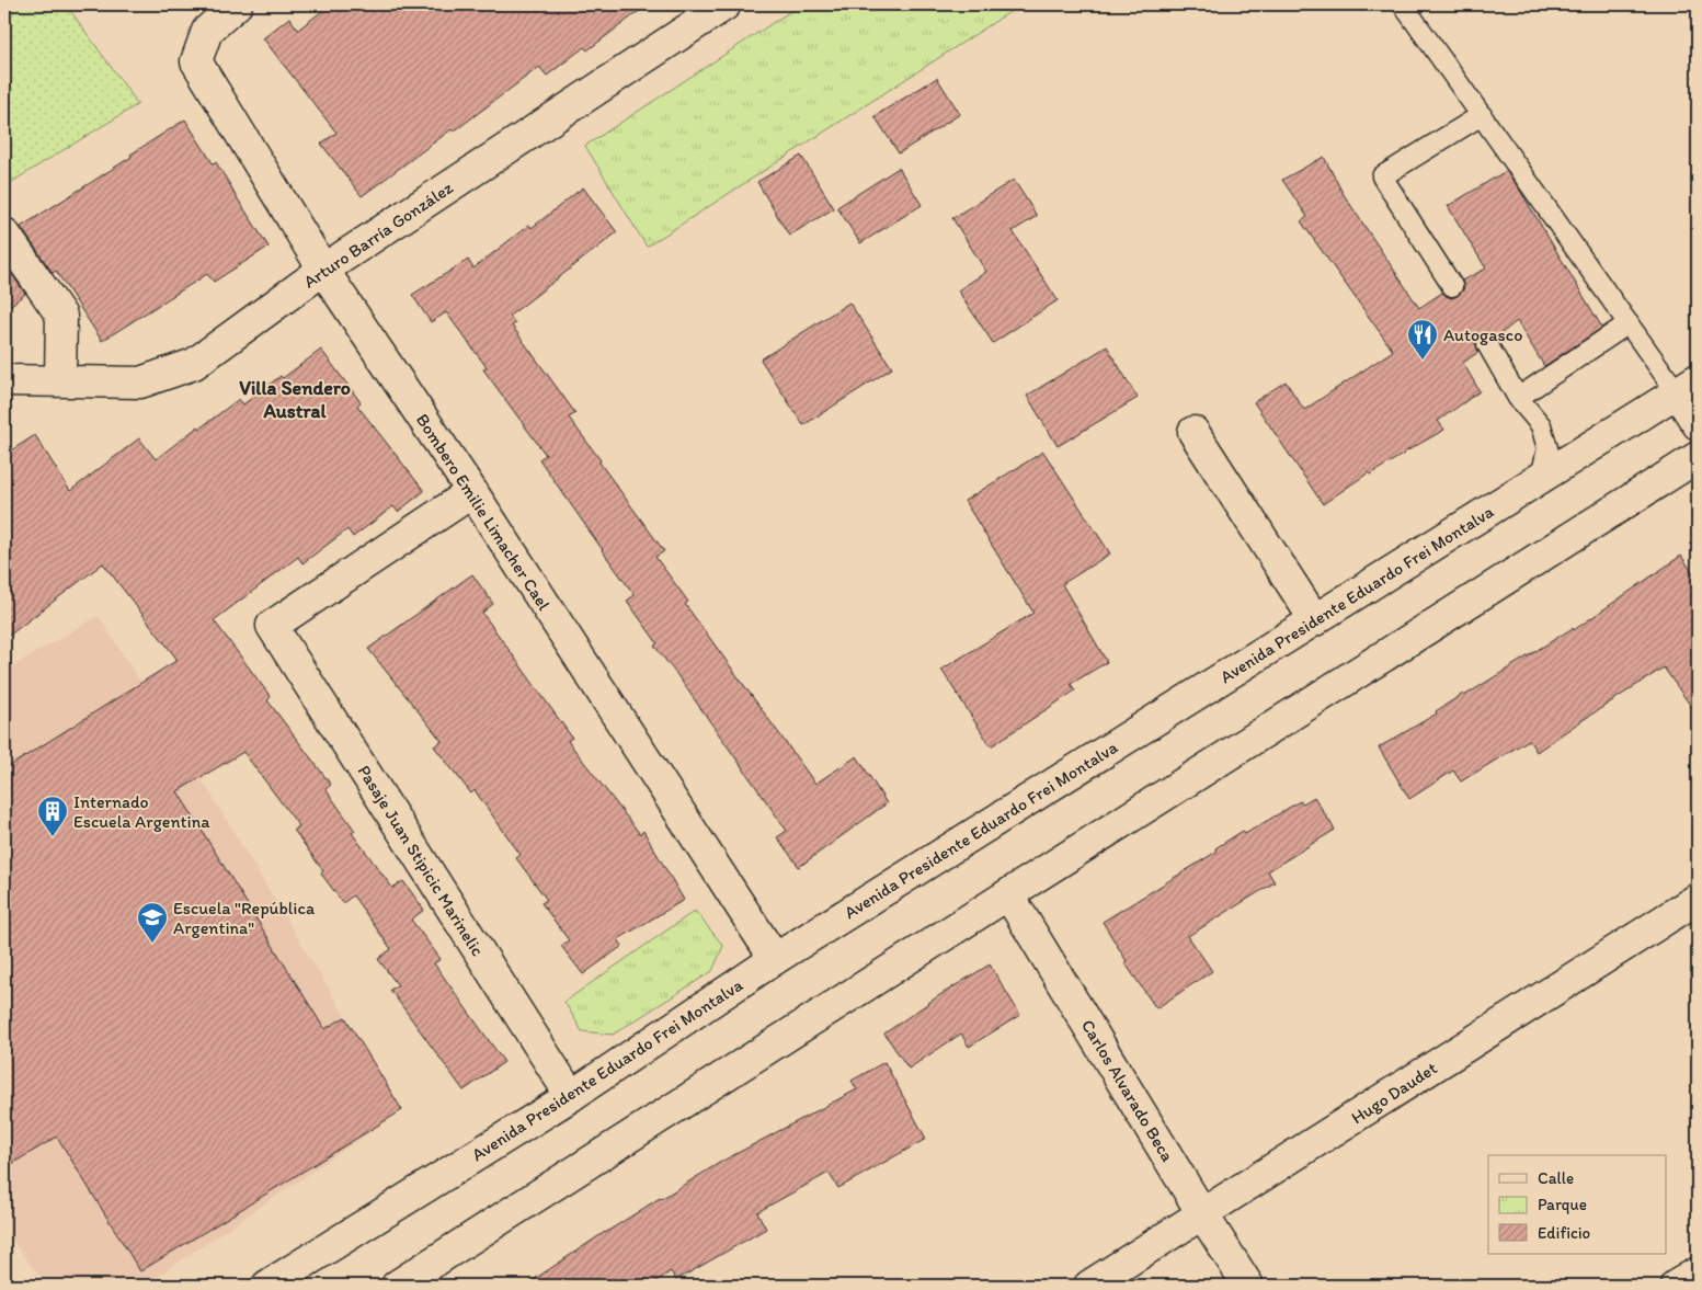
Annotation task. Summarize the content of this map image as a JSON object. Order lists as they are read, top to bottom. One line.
{"streets":{"street":["Arturo Barría González","Bombero Emilie Limacher Cael","Avenida Presidente Eduardo Frei Montalva","Pasaje Juan Stipicic Marinelic","Carlos Alvarado Beca","Hugo Daudet"]},"crossings":[["Arturo Barría González","Bombero Emilie Limacher Cael"],["Bombero Emilie Limacher Cael","Avenida Presidente Eduardo Frei Montalva"],["Bombero Emilie Limacher Cael","Pasaje Juan Stipicic Marinelic"],["Avenida Presidente Eduardo Frei Montalva","Pasaje Juan Stipicic Marinelic"],["Carlos Alvarado Beca","Hugo Daudet"]],"districts":["Villa Sendero Austral"],"places":{"restaurant":["Autogasco"],"building":["Internado Escuela Argentina"],"school or university":["Escuela \"República Argentina\""]},"legend":["Calle","Parque","Edificio"]}
